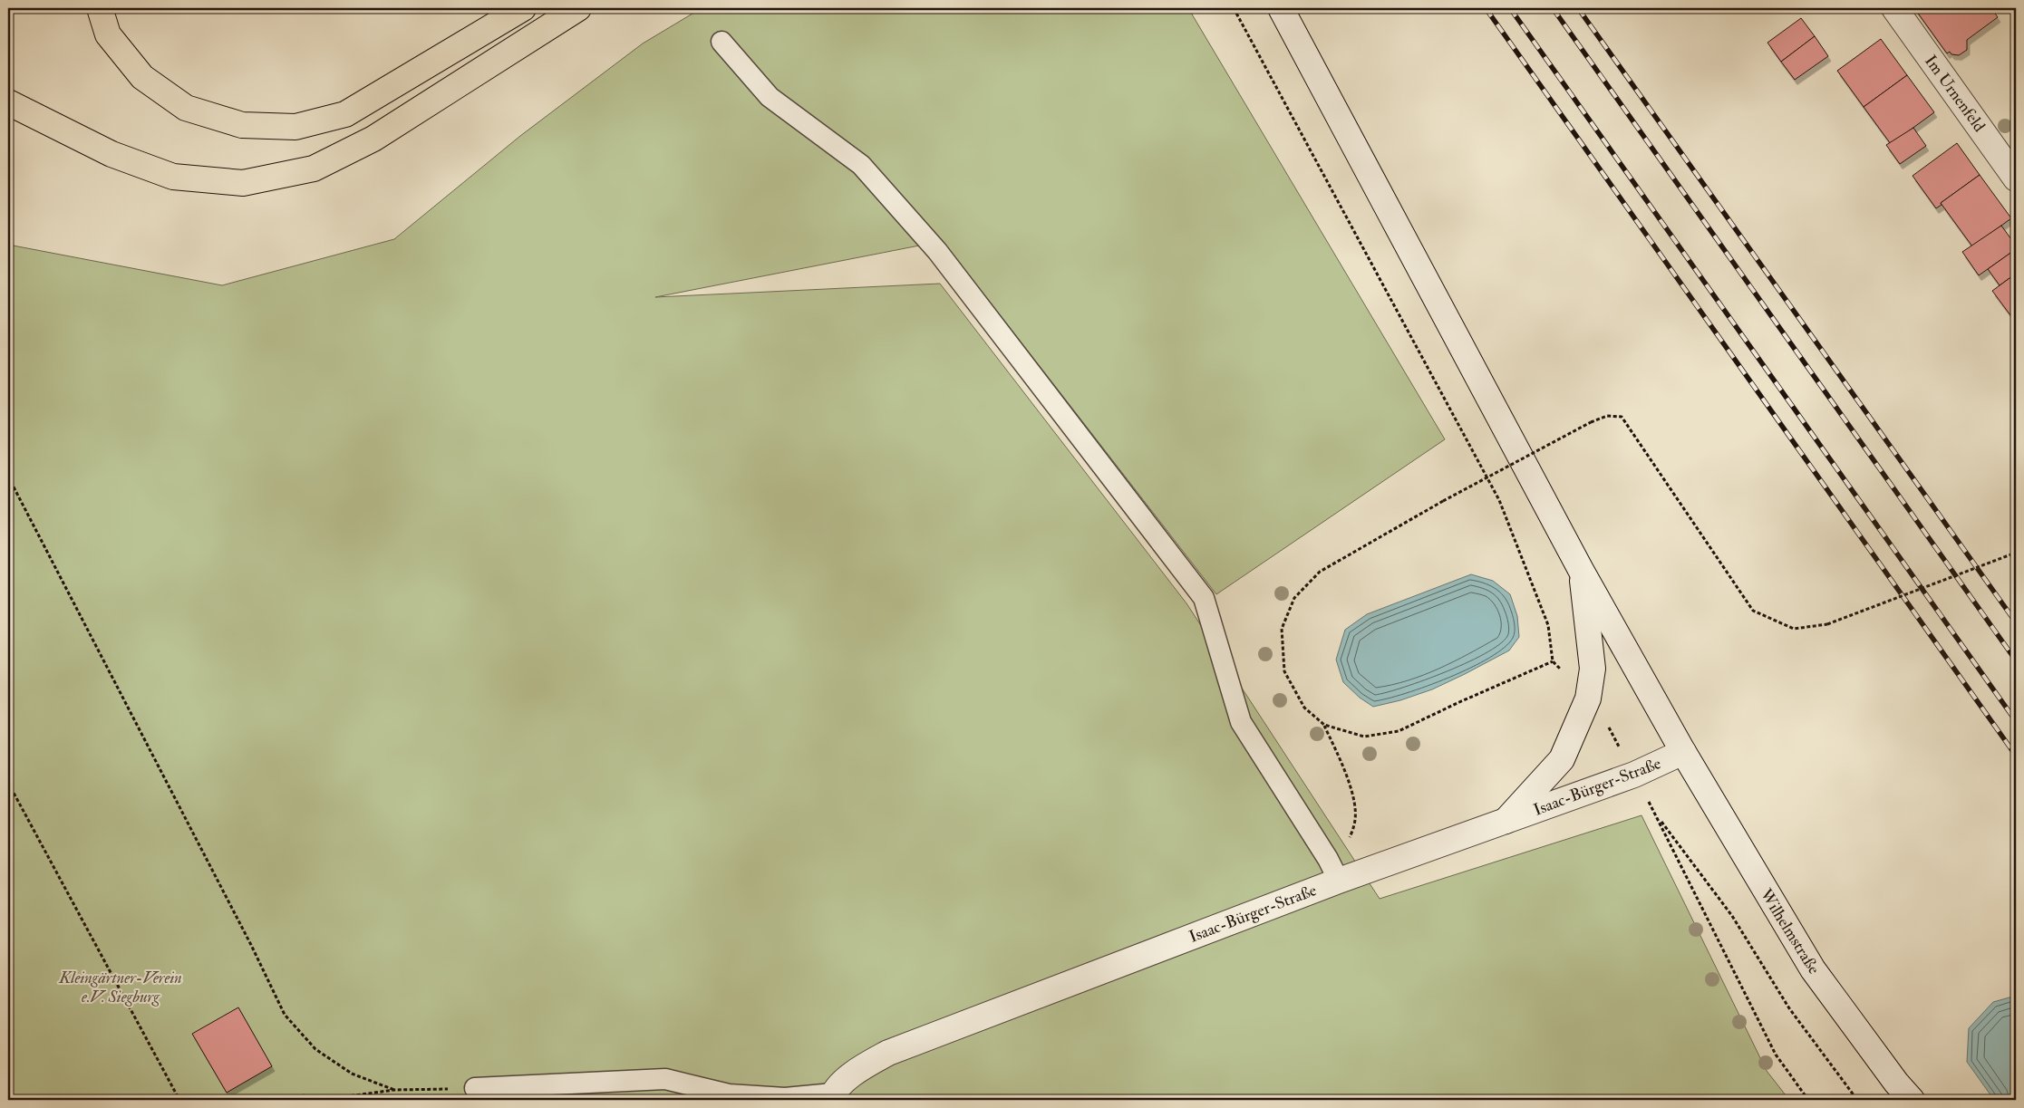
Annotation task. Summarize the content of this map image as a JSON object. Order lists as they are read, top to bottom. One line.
{"streets":{"main road":["Im Urnenfeld","Isaac-Bürger-Straße","Wilhelmstraße"]},"crossings":[["Isaac-Bürger-Straße","Wilhelmstraße"]],"parks":["Kleingärtner-Verein e.V. Siegburg"]}
